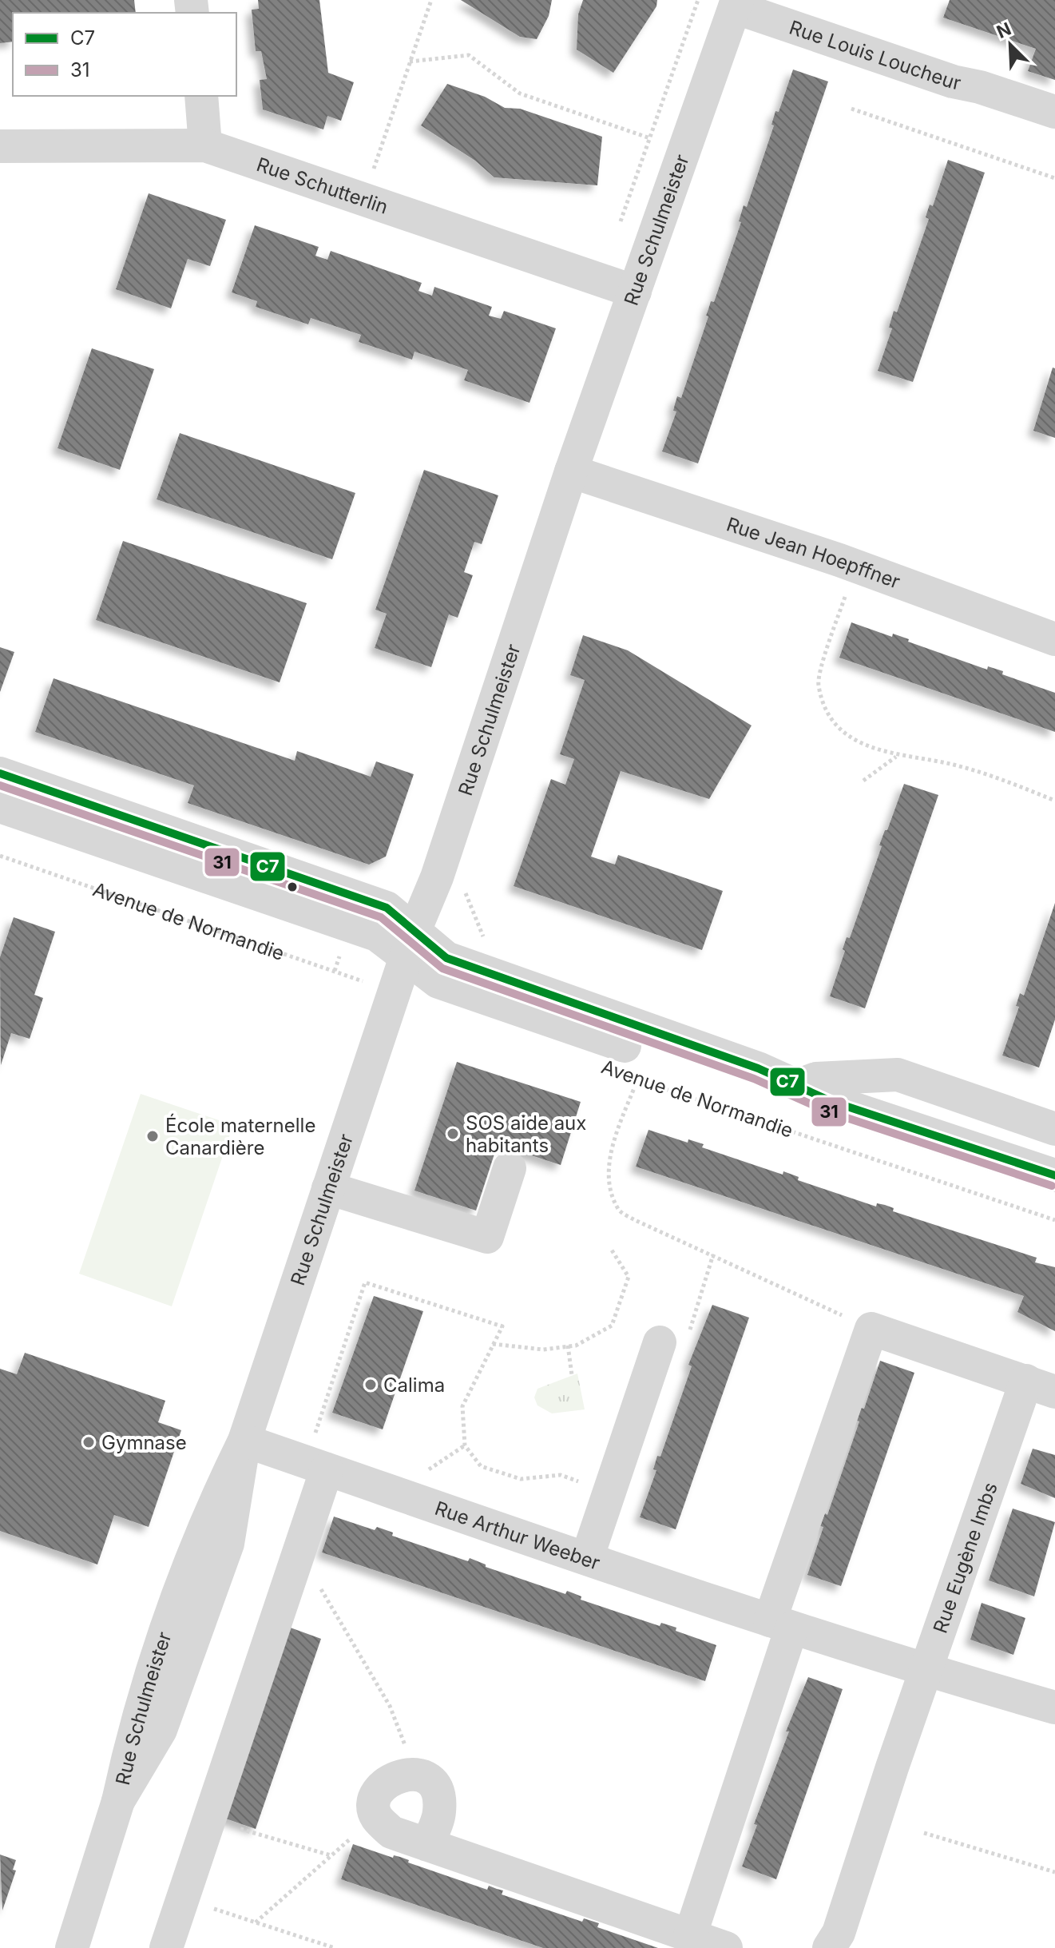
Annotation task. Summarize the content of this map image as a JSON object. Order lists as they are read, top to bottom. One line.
{"streets":{"street":["Rue Louis Loucheur","Rue Schutterlin","Rue Schulmeister","Rue Jean Hoepffner","Avenue de Normandie","Rue Arthur Weeber","Rue Eugène Imbs"]},"crossings":[["Rue Louis Loucheur","Rue Schulmeister"],["Rue Schutterlin","Rue Schulmeister"],["Rue Schulmeister","Rue Jean Hoepffner"],["Rue Schulmeister","Avenue de Normandie"],["Rue Schulmeister","Rue Arthur Weeber"],["Rue Arthur Weeber","Rue Eugène Imbs"]],"places":["SOS aide aux habitants","École maternelle Canardière","Calima","Gymnase"],"lines":["transit line C7","transit line 31"],"legend":["C7","31"],"north":"top left"}
